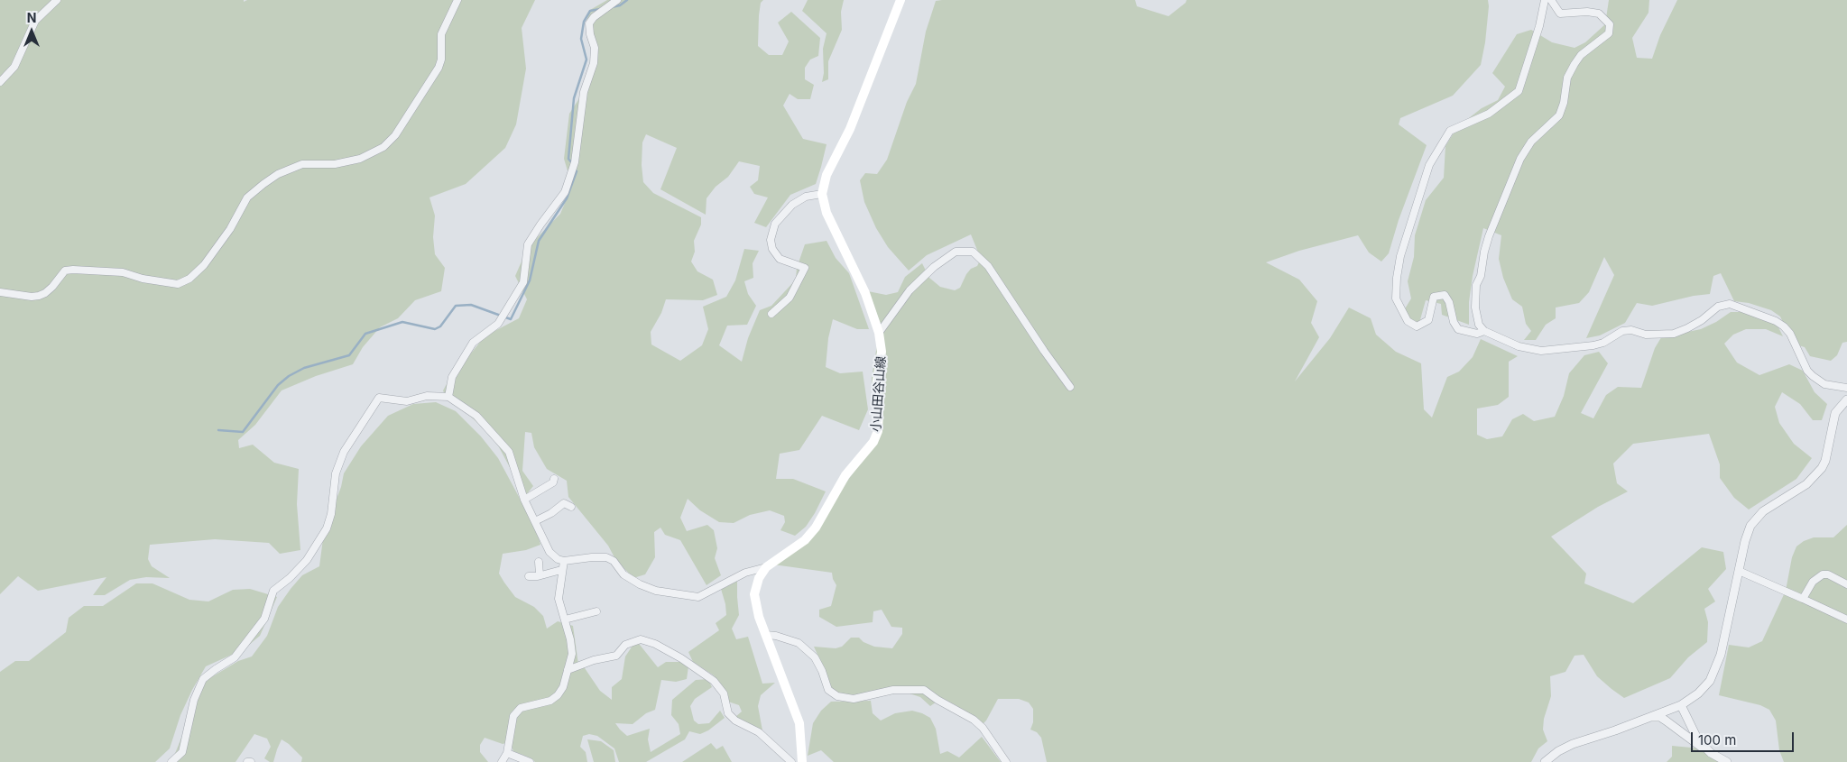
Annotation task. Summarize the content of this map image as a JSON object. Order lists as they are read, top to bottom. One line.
{"streets":{"main road":["小山田谷山線"]},"scale_bar":"100 m","north":"top"}
